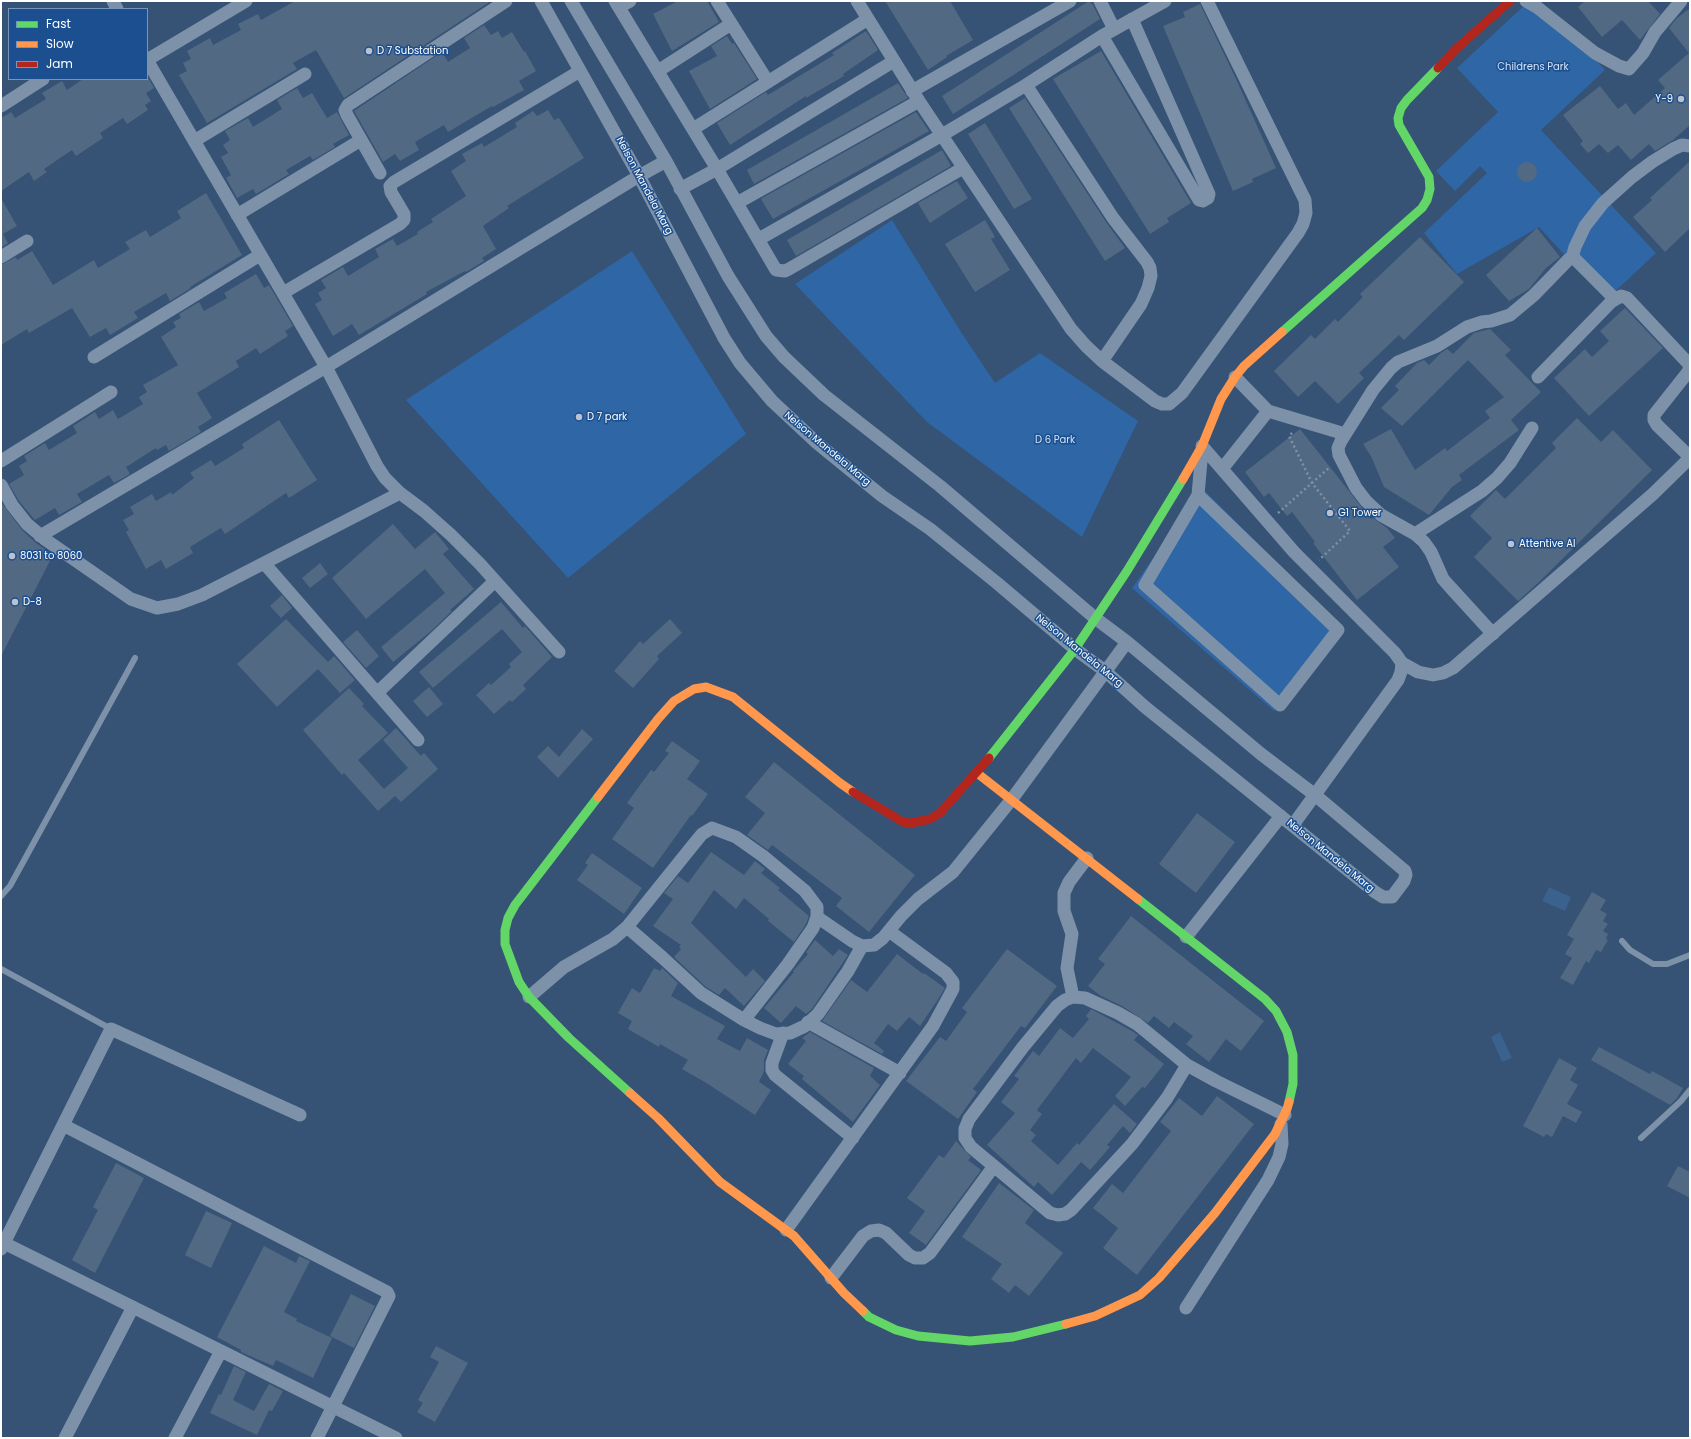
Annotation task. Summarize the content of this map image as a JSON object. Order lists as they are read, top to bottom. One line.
{"streets":{"street":["Nelson Mandela Marg"]},"parks":["Childrens Park","D 6 Park"],"places":["D 7 Substation","Y-9","D 7 park","G1 Tower","Attentive AI","8031 to 8060","D-8"],"legend":["Fast","Slow","Jam"]}
